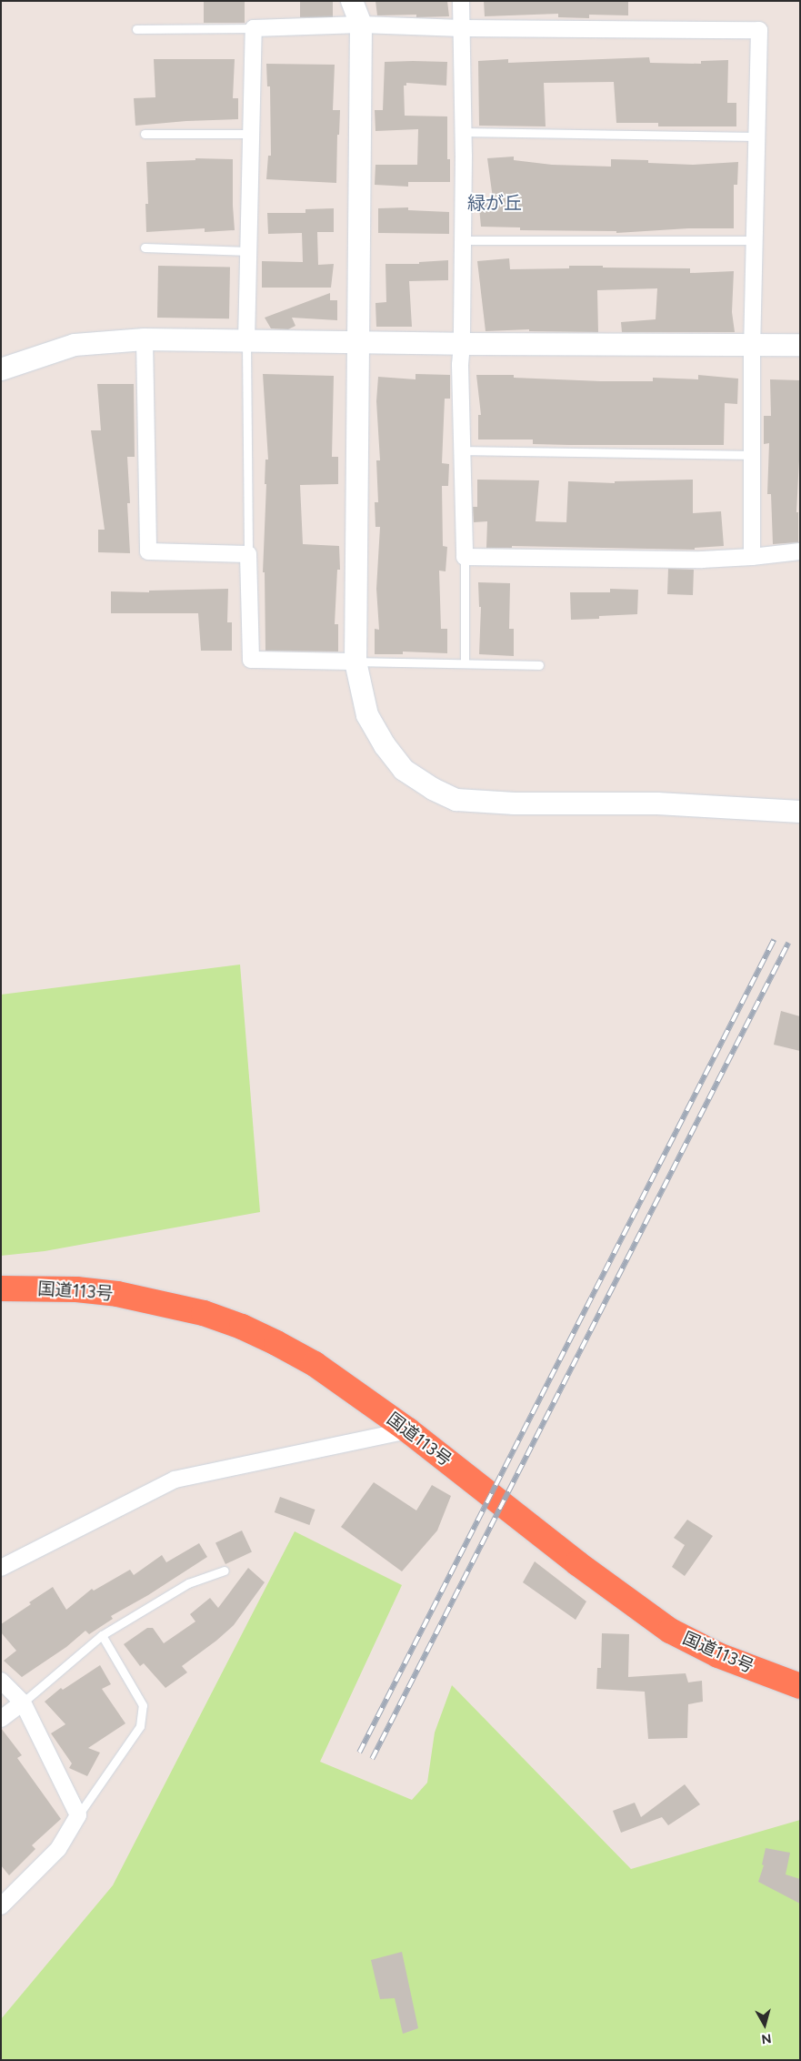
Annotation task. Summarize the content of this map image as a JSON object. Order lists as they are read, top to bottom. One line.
{"streets":{"highway":["国道113号"]},"districts":["緑が丘"],"north":"bottom"}
